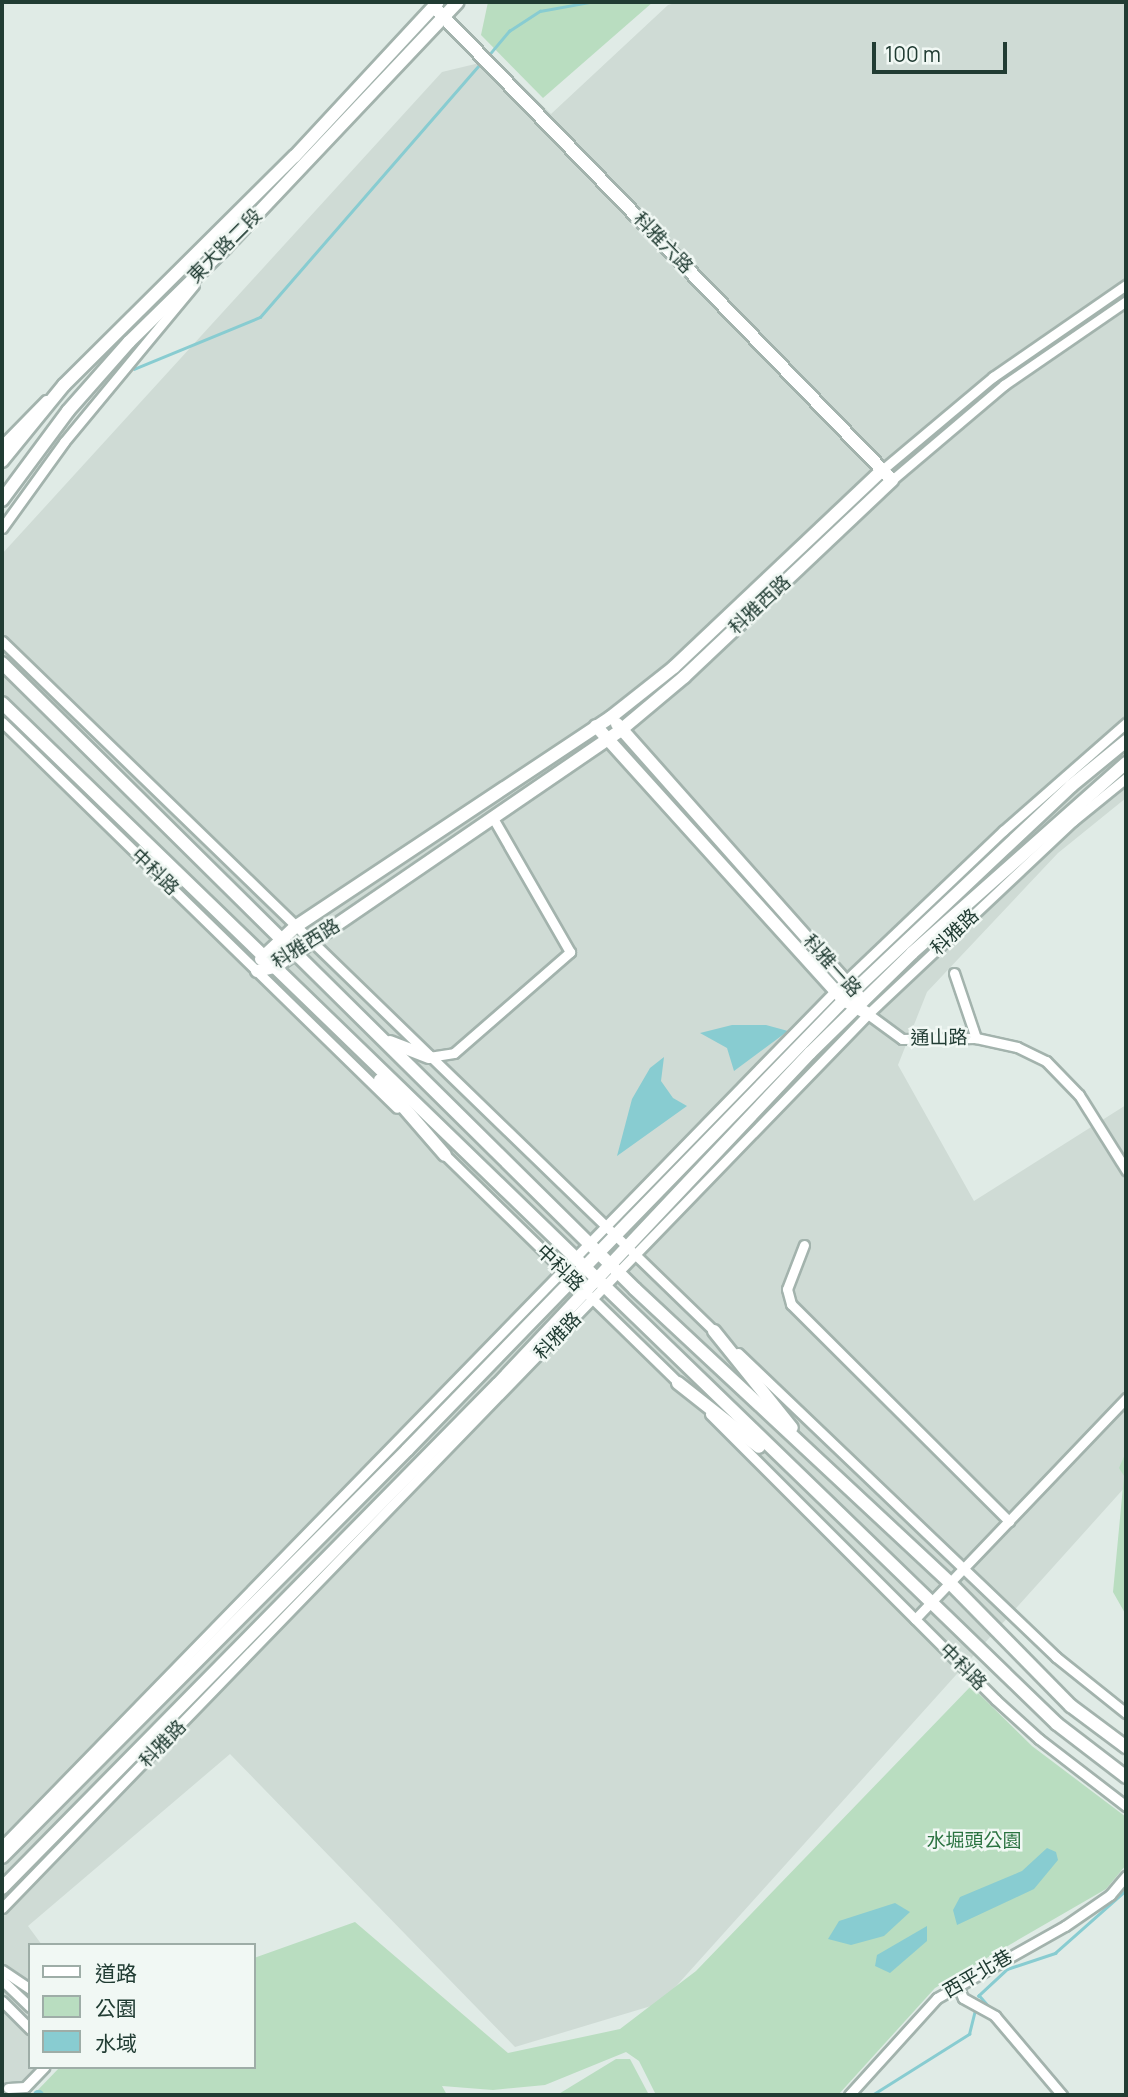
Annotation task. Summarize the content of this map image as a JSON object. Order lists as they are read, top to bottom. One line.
{"streets":{"street":["科雅六路","東大路二段","科雅西路","中科路","科雅路","科雅一路","通山路","西平北巷"]},"crossings":[["科雅六路","東大路二段"],["科雅六路","科雅西路"],["科雅西路","中科路"],["科雅西路","科雅一路"],["中科路","科雅路"],["科雅路","科雅一路"],["科雅路","通山路"],["科雅一路","通山路"]],"parks":["水堀頭公園"],"legend":["道路","公園","水域"],"scale_bar":"100 m"}
